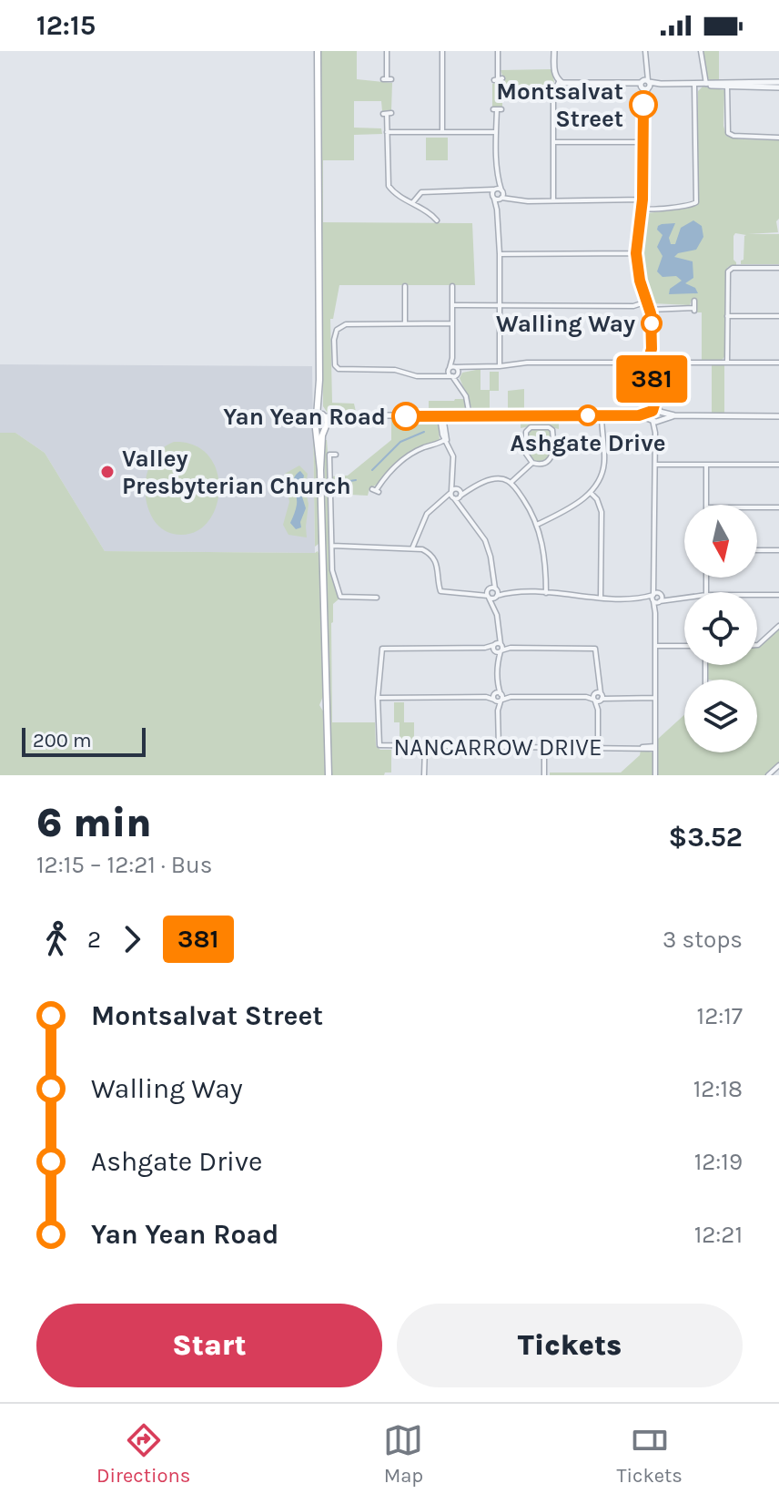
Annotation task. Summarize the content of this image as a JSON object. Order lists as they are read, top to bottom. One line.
{"streets":{"street":["NANCARROW DRIVE"]},"places":["Montsalvat Street","Walling Way","Ashgate Drive","Yan Yean Road","Valley Presbyterian Church"],"lines":["bus line 381"],"scale_bar":"200 m","north":"bottom","page":{"status":"12:15","on_map":"381","scale":"200 m","heading":["6 min","12:15 – 12:21 · Bus","$3.52"],"legs":["2","381","3 stops"],"list":[{"name":"Montsalvat Street","value":"12:17"},{"name":"Walling Way","value":"12:18"},{"name":"Ashgate Drive","value":"12:19"},{"name":"Yan Yean Road","value":"12:21"}],"buttons":["Start","Tickets"],"tabs":["Directions","Map","Tickets"]}}
